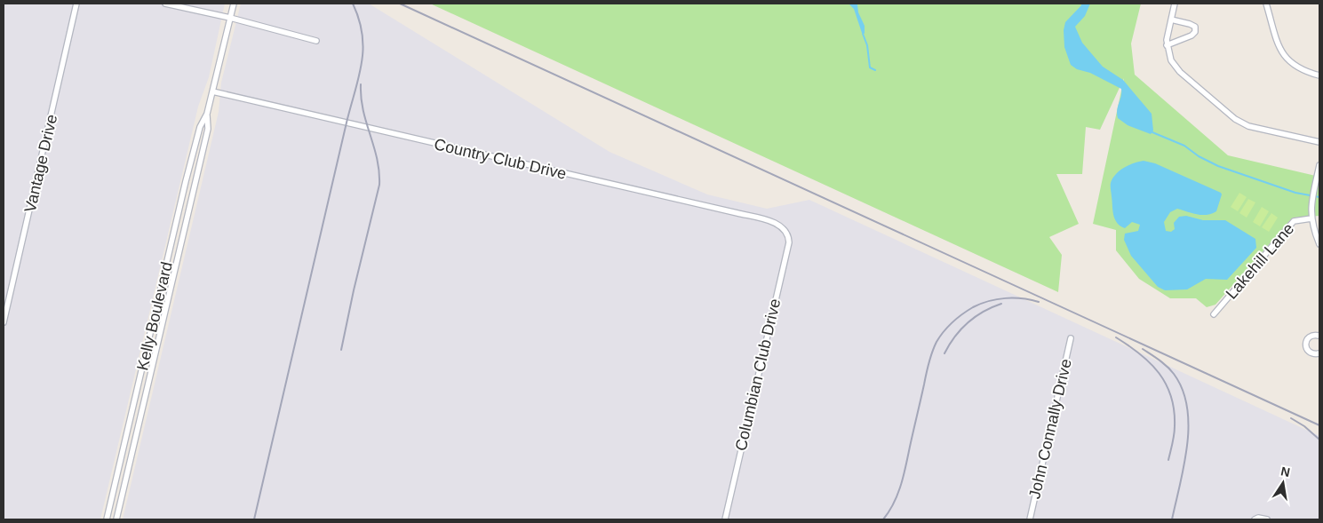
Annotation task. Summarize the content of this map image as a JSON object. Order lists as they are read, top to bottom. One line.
{"streets":{"street":["Country Club Drive","Vantage Drive","Lakehill Lane","Kelly Boulevard","Columbian Club Drive","John Connally Drive"]},"crossings":[["Country Club Drive","Kelly Boulevard"],["Country Club Drive","Columbian Club Drive"]],"north":"top"}
